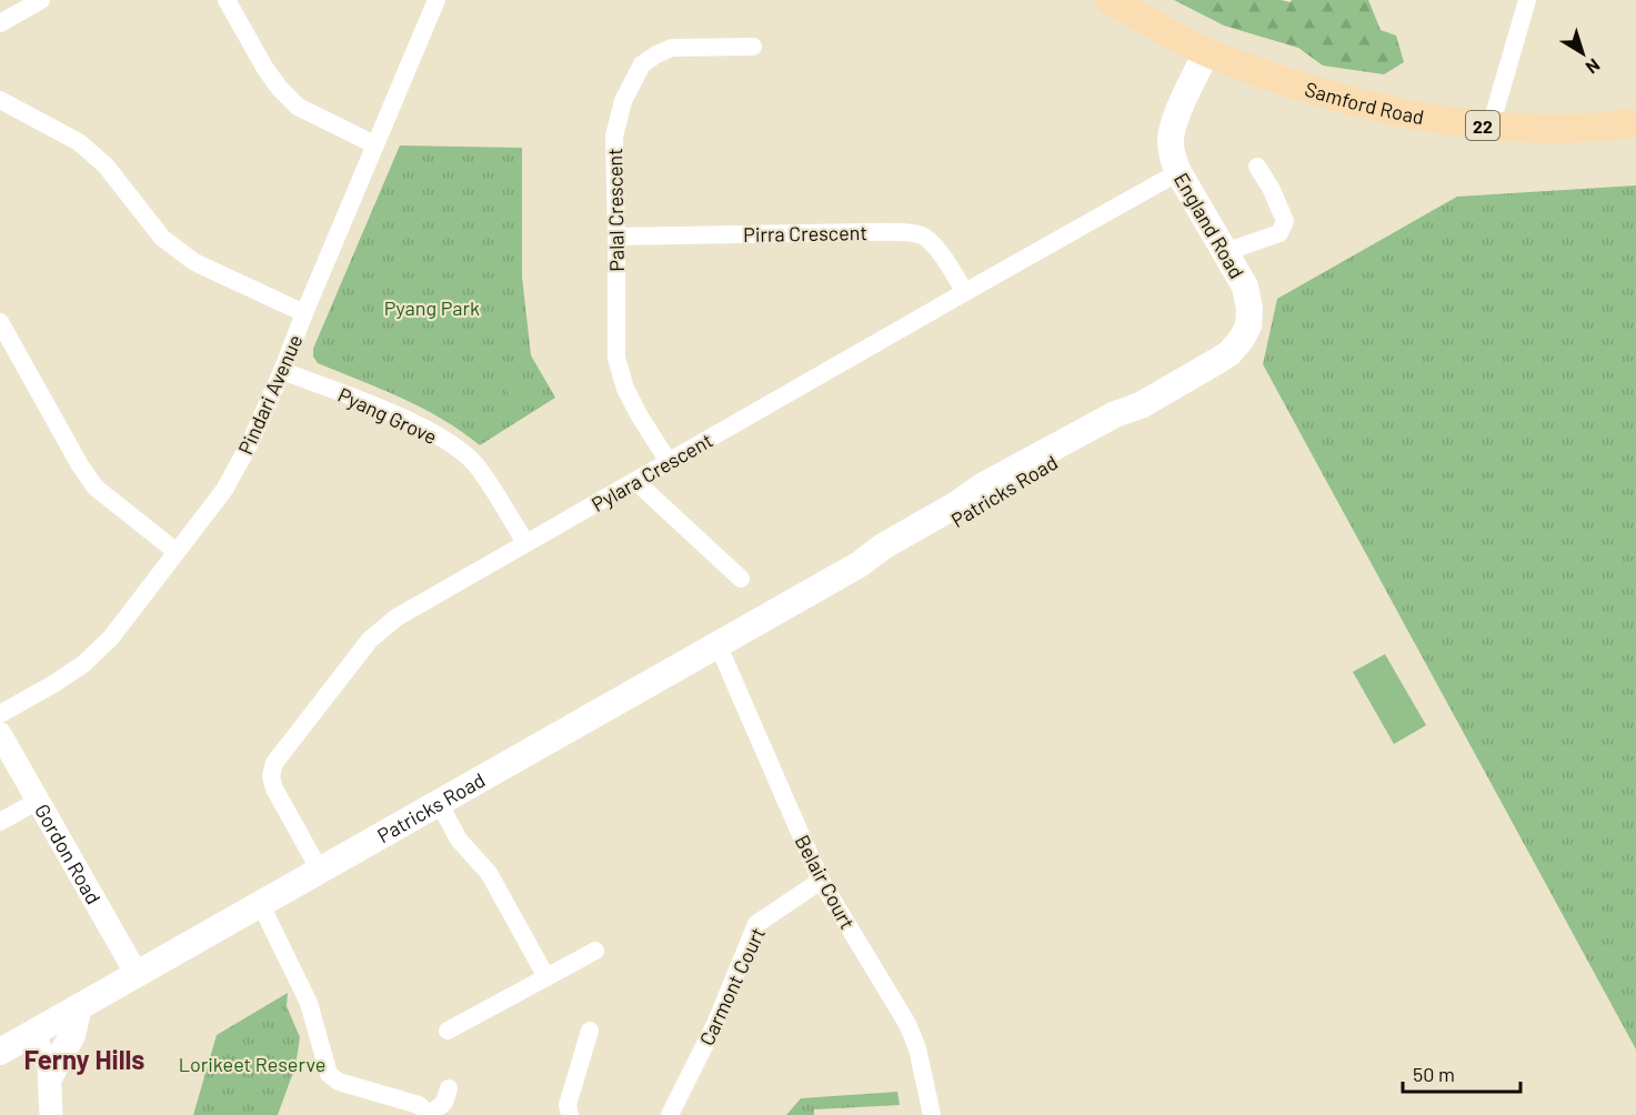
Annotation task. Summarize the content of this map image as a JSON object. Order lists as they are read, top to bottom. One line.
{"streets":{"main road":["Samford Road","22","England Road","Patricks Road"],"street":["Palal Crescent","Pirra Crescent","Pindari Avenue","Pyang Grove","Pylara Crescent","Gordon Road","Belair Court","Carmont Court"]},"crossings":[["Samford Road","England Road"],["Palal Crescent","Pirra Crescent"],["Palal Crescent","Pylara Crescent"],["England Road","Pylara Crescent"],["England Road","Patricks Road"],["Pirra Crescent","Pylara Crescent"],["Pindari Avenue","Pyang Grove"],["Pyang Grove","Pylara Crescent"],["Pylara Crescent","Patricks Road"],["Patricks Road","Gordon Road"],["Patricks Road","Belair Court"],["Belair Court","Carmont Court"]],"districts":["Ferny Hills"],"parks":["Pyang Park","Lorikeet Reserve"],"scale_bar":"50 m","north":"bottom right"}
